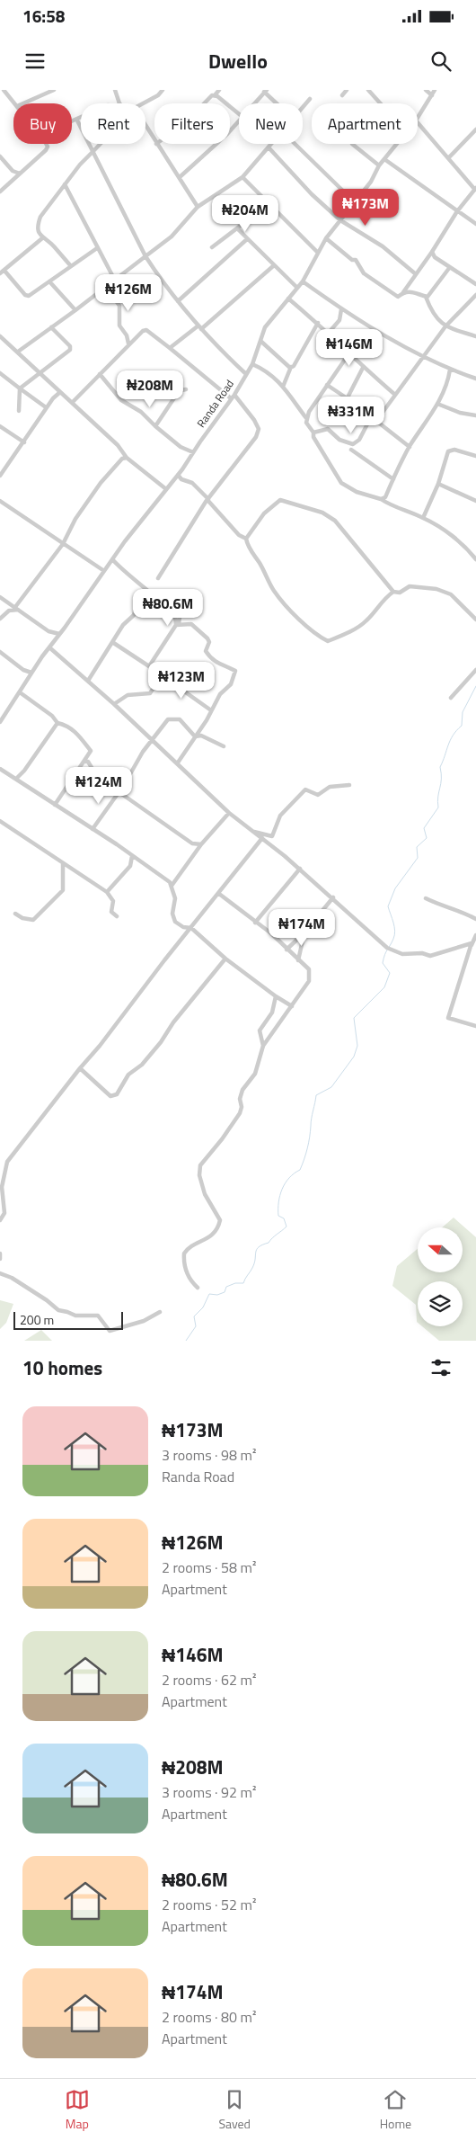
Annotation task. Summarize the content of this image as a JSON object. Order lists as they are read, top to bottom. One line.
{"streets":{"street":["Randa Road"]},"scale_bar":"200 m","north":"left","page":{"status":"16:58","header":"Dwello","chip":["Buy","Rent","Filters","New","Apartment"],"price":["₦173M","₦204M","₦126M","₦146M","₦208M","₦331M","₦80.6M","₦123M","₦124M","₦174M"],"scale":"200 m","heading":"10 homes","list":[{"name":"₦173M","note":"3 rooms · 98 m² · Randa Road"},{"name":"₦126M","note":"2 rooms · 58 m² · Apartment"},{"name":"₦146M","note":"2 rooms · 62 m² · Apartment"},{"name":"₦208M","note":"3 rooms · 92 m² · Apartment"},{"name":"₦80.6M","note":"2 rooms · 52 m² · Apartment"},{"name":"₦174M","note":"2 rooms · 80 m² · Apartment"}],"tabs":["Map","Saved","Home"]}}
